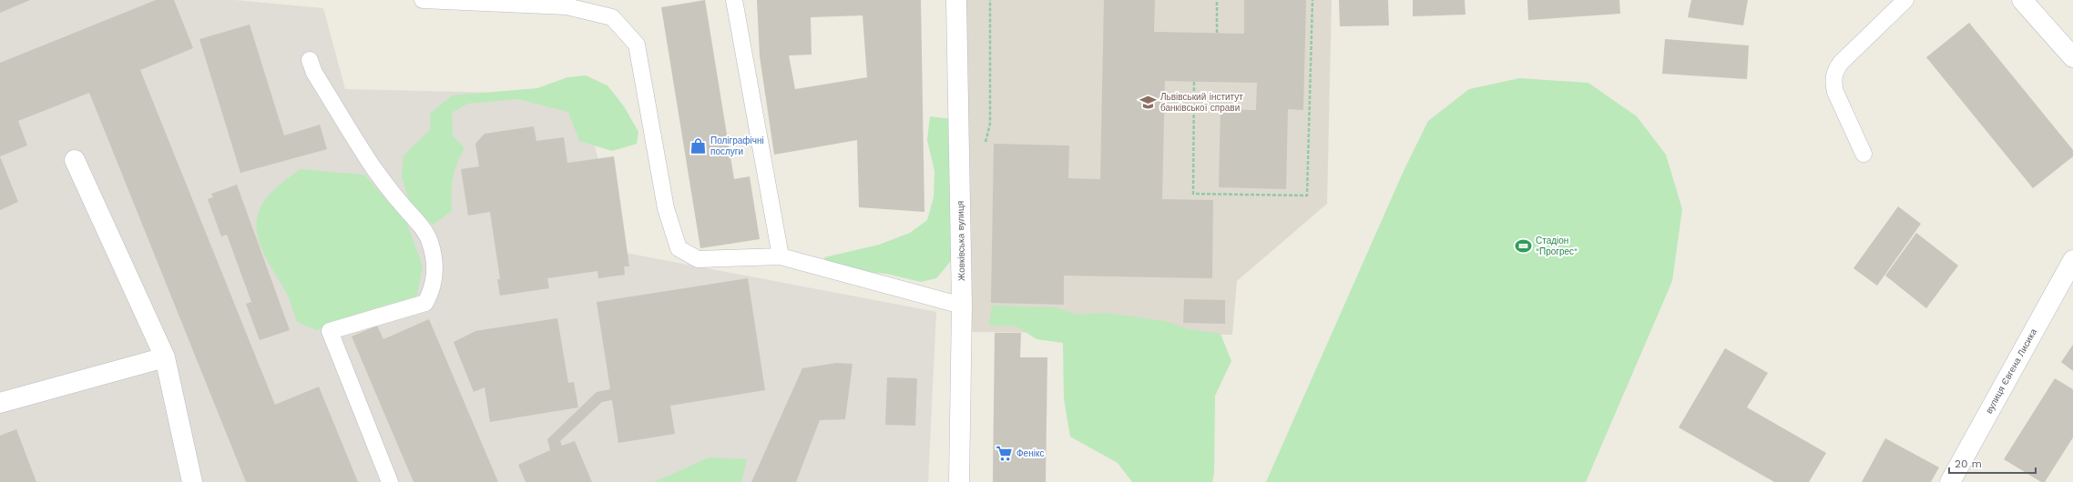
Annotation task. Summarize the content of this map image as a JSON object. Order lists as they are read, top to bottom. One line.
{"streets":{"street":["Жовківська вулиця","вулиця Євгена Лисика"]},"places":{"school or university":["Львівський інститут банківської справи"],"shop":["Поліграфічні послуги"],"sports":["Стадіон \"Прогрес\""],"supermarket":["Фенікс"]},"scale_bar":"20 m"}
